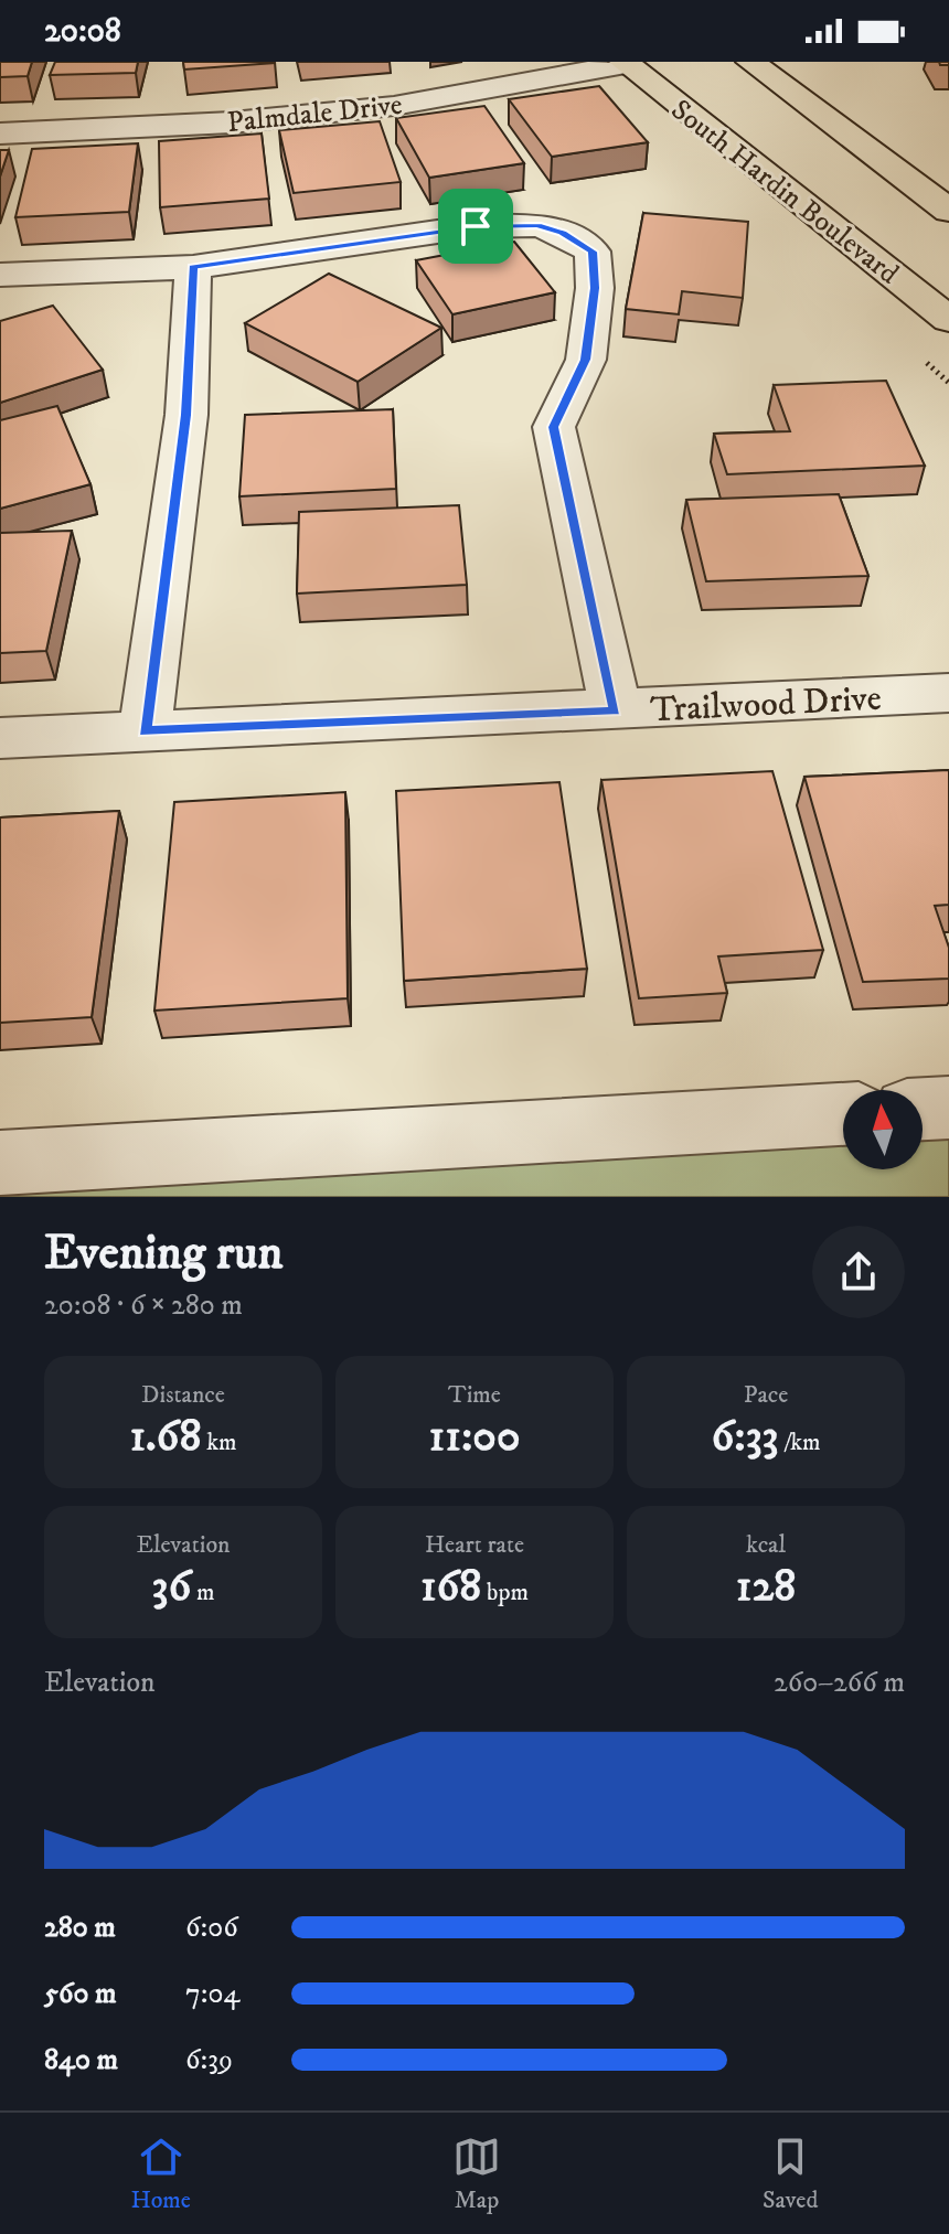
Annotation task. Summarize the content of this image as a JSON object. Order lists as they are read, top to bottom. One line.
{"streets":{"main road":["South Hardin Boulevard"],"street":["Palmdale Drive","Trailwood Drive"]},"crossings":[["Palmdale Drive","South Hardin Boulevard"]],"north":"top","page":{"status":"20:08","heading":["Evening run","20:08 · 6 × 280 m"],"stats":[["Distance","1.68 km"],["Time","11:00"],["Pace","6:33 /km"],["Elevation","36 m"],["Heart rate","168 bpm"],["kcal","128"]],"chart":["Elevation","260–266 m"],"list":[{"name":"280 m","note":"6:06"},{"name":"560 m","note":"7:04"},{"name":"840 m","note":"6:39"}],"tabs":["Home","Map","Saved"]}}
